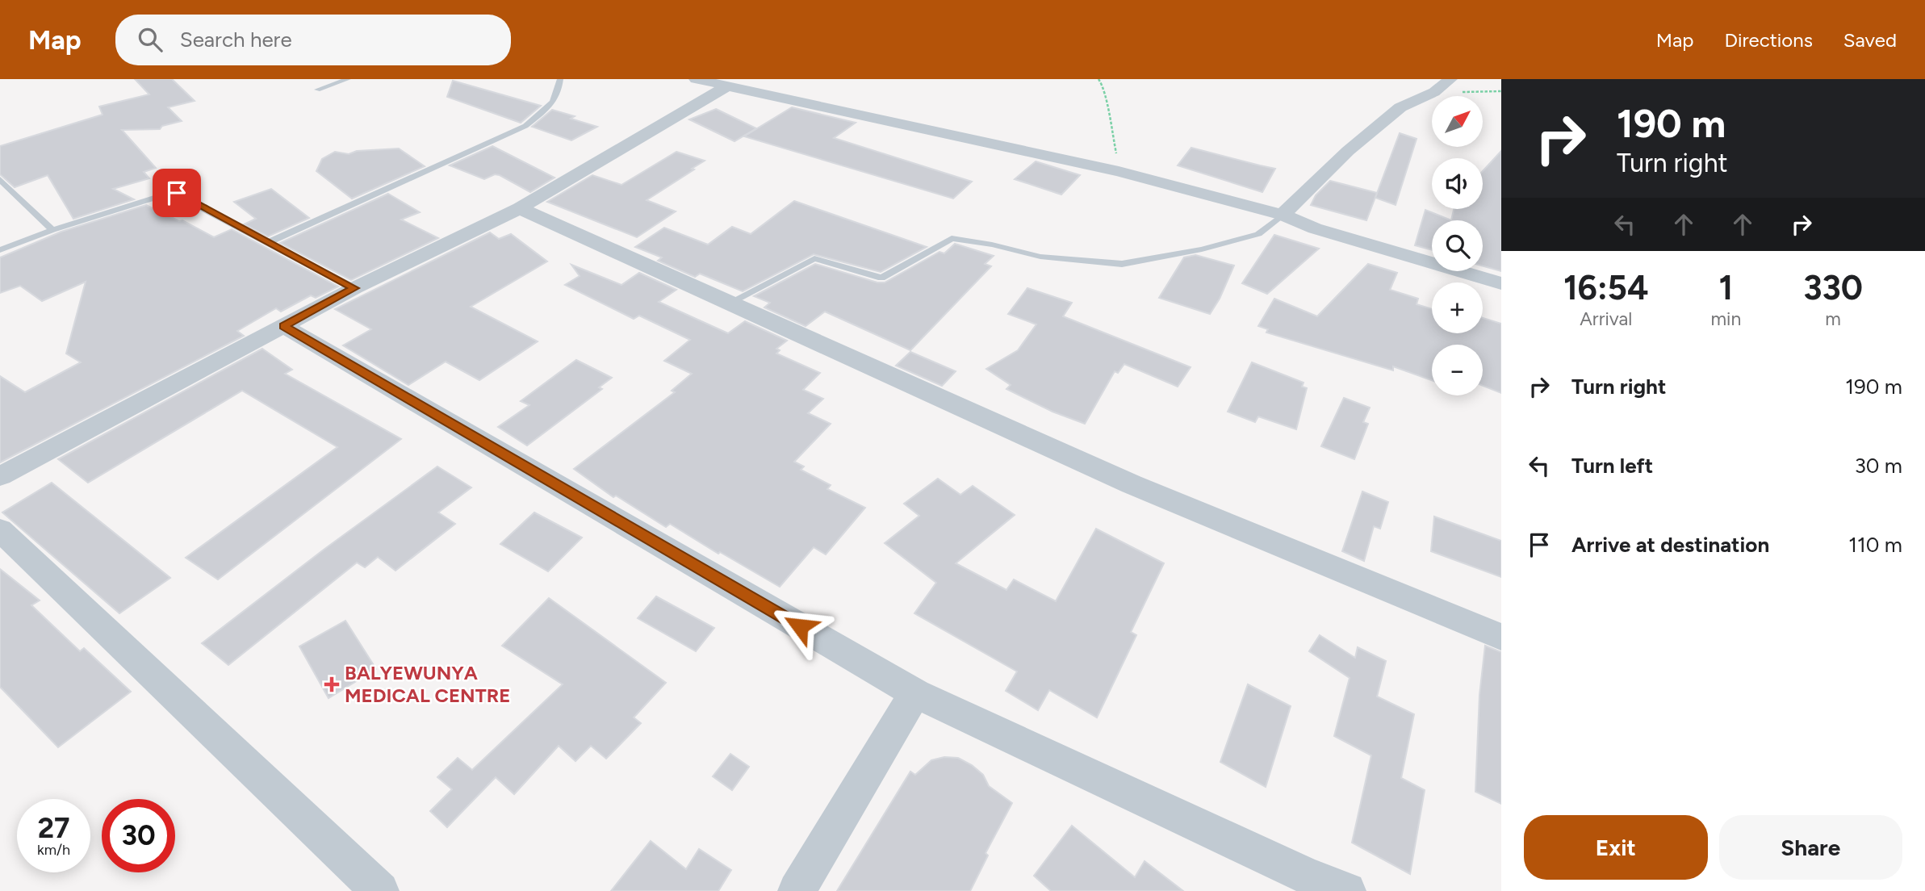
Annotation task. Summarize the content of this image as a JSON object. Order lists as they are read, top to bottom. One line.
{"places":{"health":["BALYEWUNYA MEDICAL CENTRE"]},"north":"top right","page":{"header":"Map","search":"Search here","nav":["Map","Directions","Saved"],"turn":["190 m","Turn right"],"map_buttons":["+","−"],"eta":["16:54","Arrival","1","min","330","m"],"list":[{"name":"Turn right","value":"190 m"},{"name":"Turn left","value":"30 m"},{"name":"Arrive at destination","value":"110 m"}],"speed":"27 km/h","limit":"30","buttons":["Exit","Share"]}}
